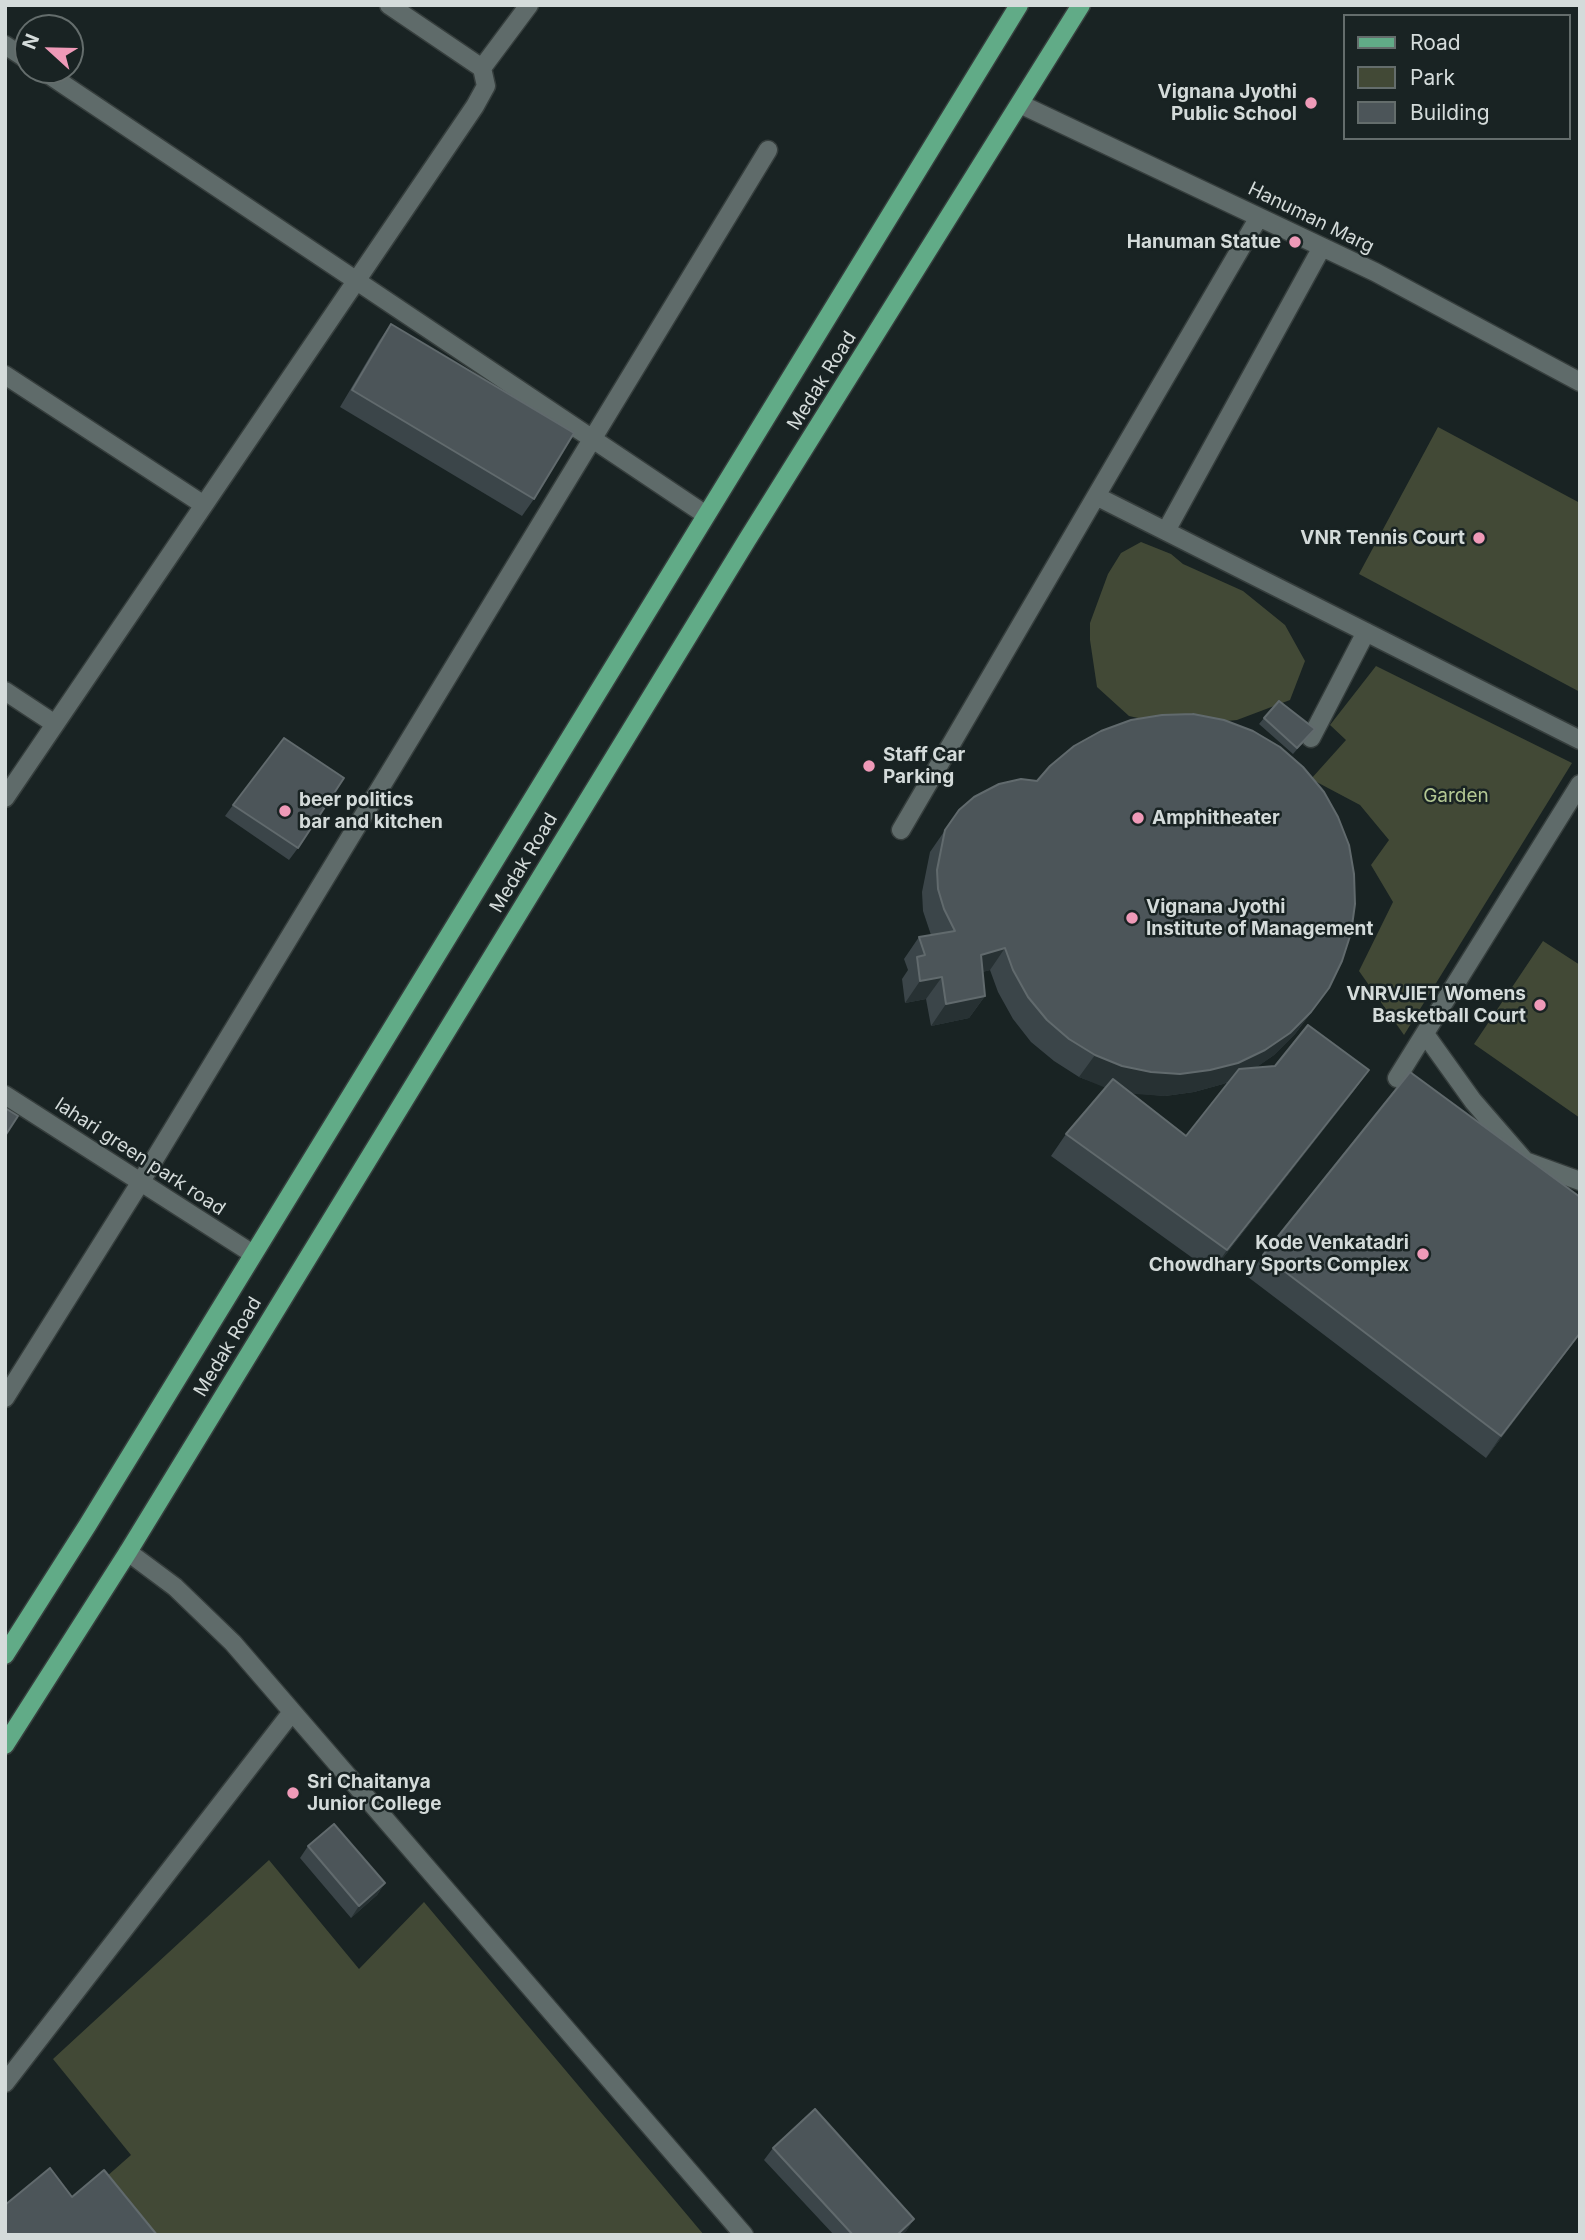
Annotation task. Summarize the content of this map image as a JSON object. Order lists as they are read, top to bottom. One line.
{"streets":{"main road":["Medak Road"],"street":["Hanuman Marg","lahari green park road"]},"crossings":[["Hanuman Marg","Medak Road"],["Medak Road","lahari green park road"]],"parks":["Garden"],"places":["Vignana Jyothi Public School","Hanuman Statue","VNR Tennis Court","Staff Car Parking","beer politics bar and kitchen","Amphitheater","Vignana Jyothi Institute of Management","VNRVJIET Womens Basketball Court","Kode Venkatadri Chowdhary Sports Complex","Sri Chaitanya Junior College"],"legend":["Road","Park","Building"],"north":"left"}
